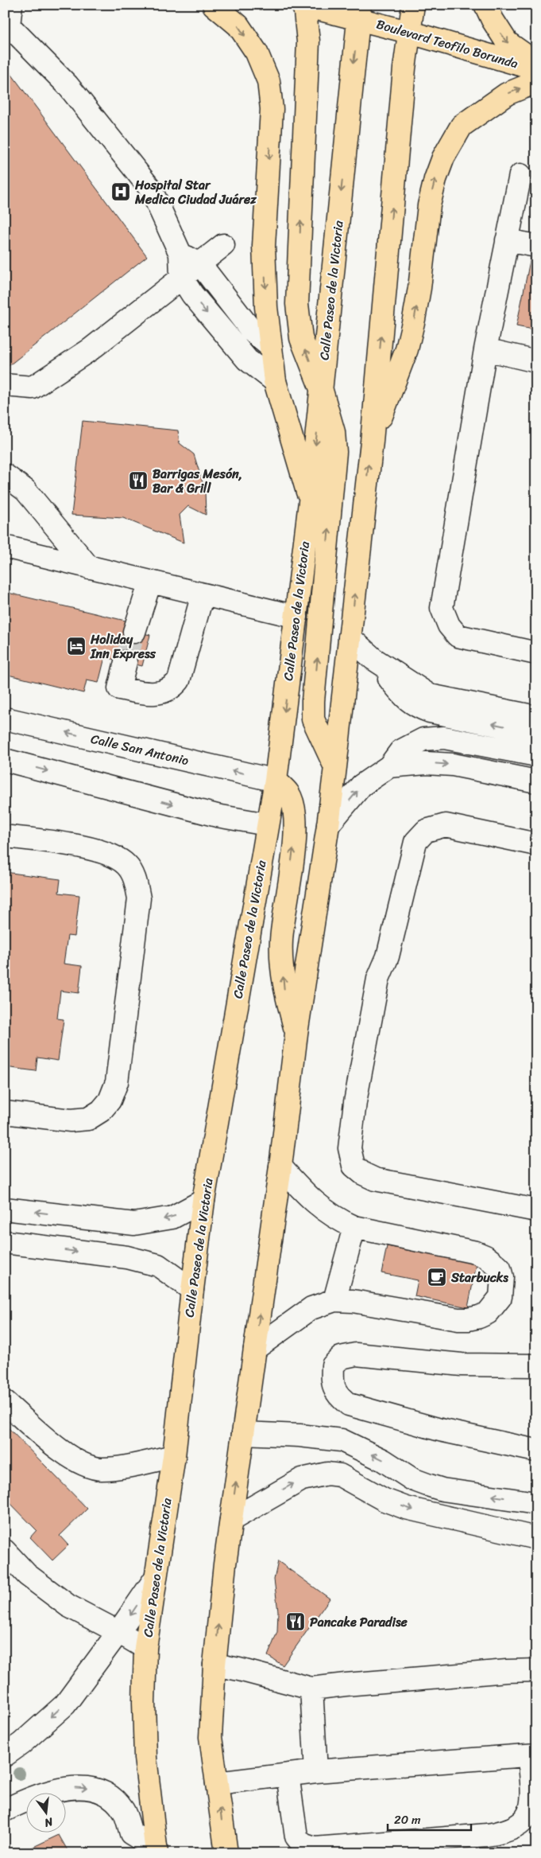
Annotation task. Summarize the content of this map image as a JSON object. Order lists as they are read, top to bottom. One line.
{"streets":{"main road":["Boulevard Teofilo Borunda","Calle Paseo de la Victoria"],"street":["Calle San Antonio"]},"crossings":[["Boulevard Teofilo Borunda","Calle Paseo de la Victoria"],["Calle Paseo de la Victoria","Calle San Antonio"]],"places":{"hospital":["Hospital Star Medica Ciudad Juárez"],"restaurant":["Barrigas Mesón, Bar & Grill","Pancake Paradise"],"hotel":["Holiday Inn Express"],"cafe":["Starbucks"]},"scale_bar":"20 m","north":"bottom"}
